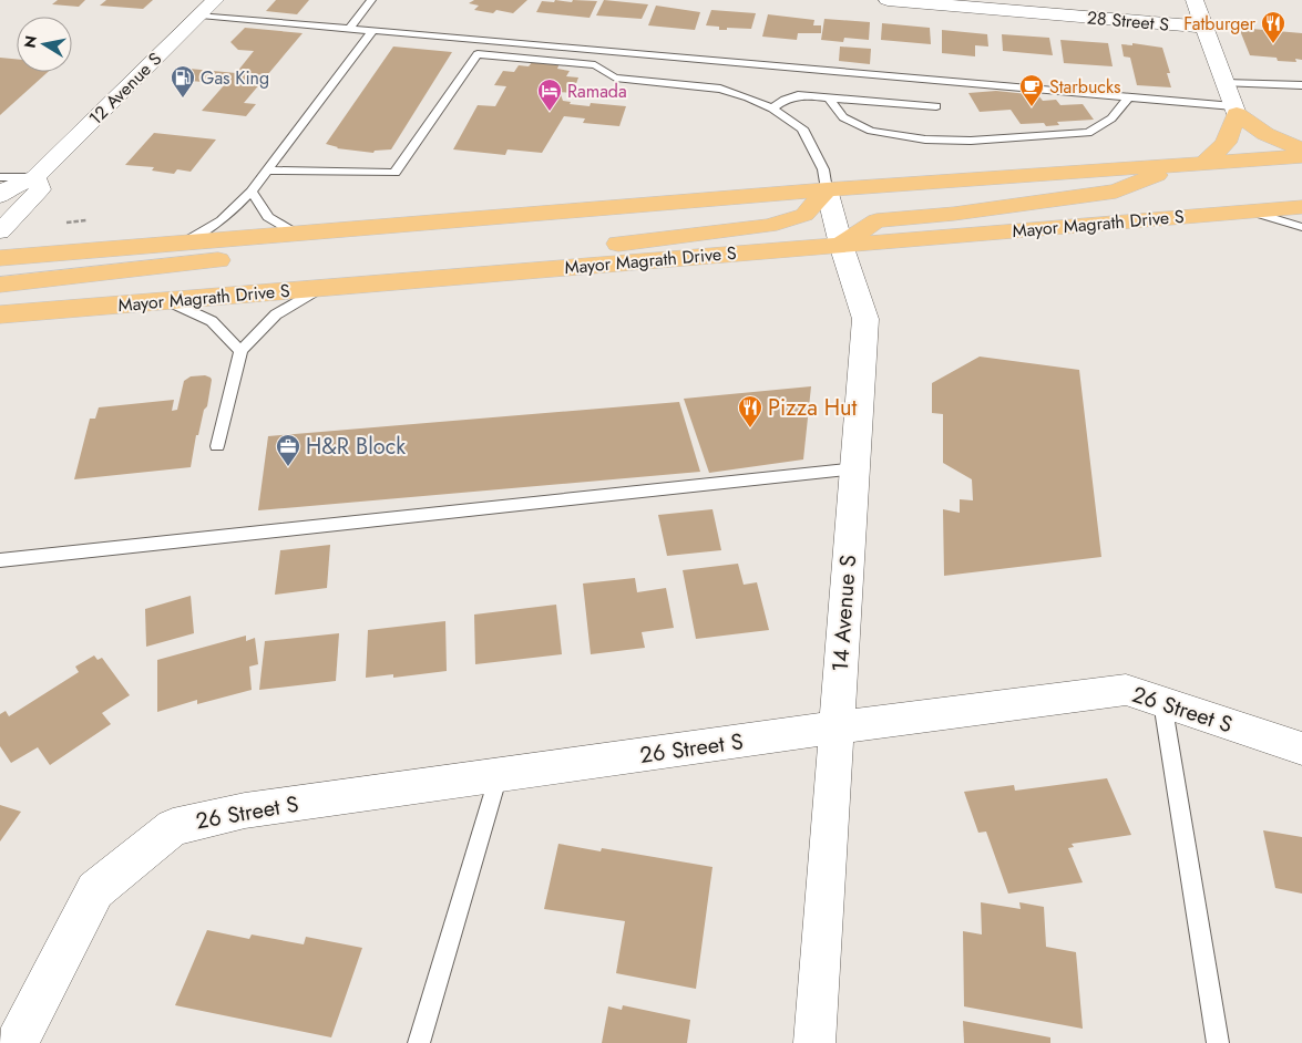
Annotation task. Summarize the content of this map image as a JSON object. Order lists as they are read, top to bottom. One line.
{"streets":{"main road":["Mayor Magrath Drive S"],"street":["28 Street S","12 Avenue S","14 Avenue S","26 Street S"]},"crossings":[["Mayor Magrath Drive S","14 Avenue S"],["14 Avenue S","26 Street S"]],"places":{"restaurant":["Fatburger","Pizza Hut"],"fuel station":["Gas King"],"cafe":["Starbucks"],"hotel":["Ramada"],"office":["H&R Block"]},"north":"left"}
